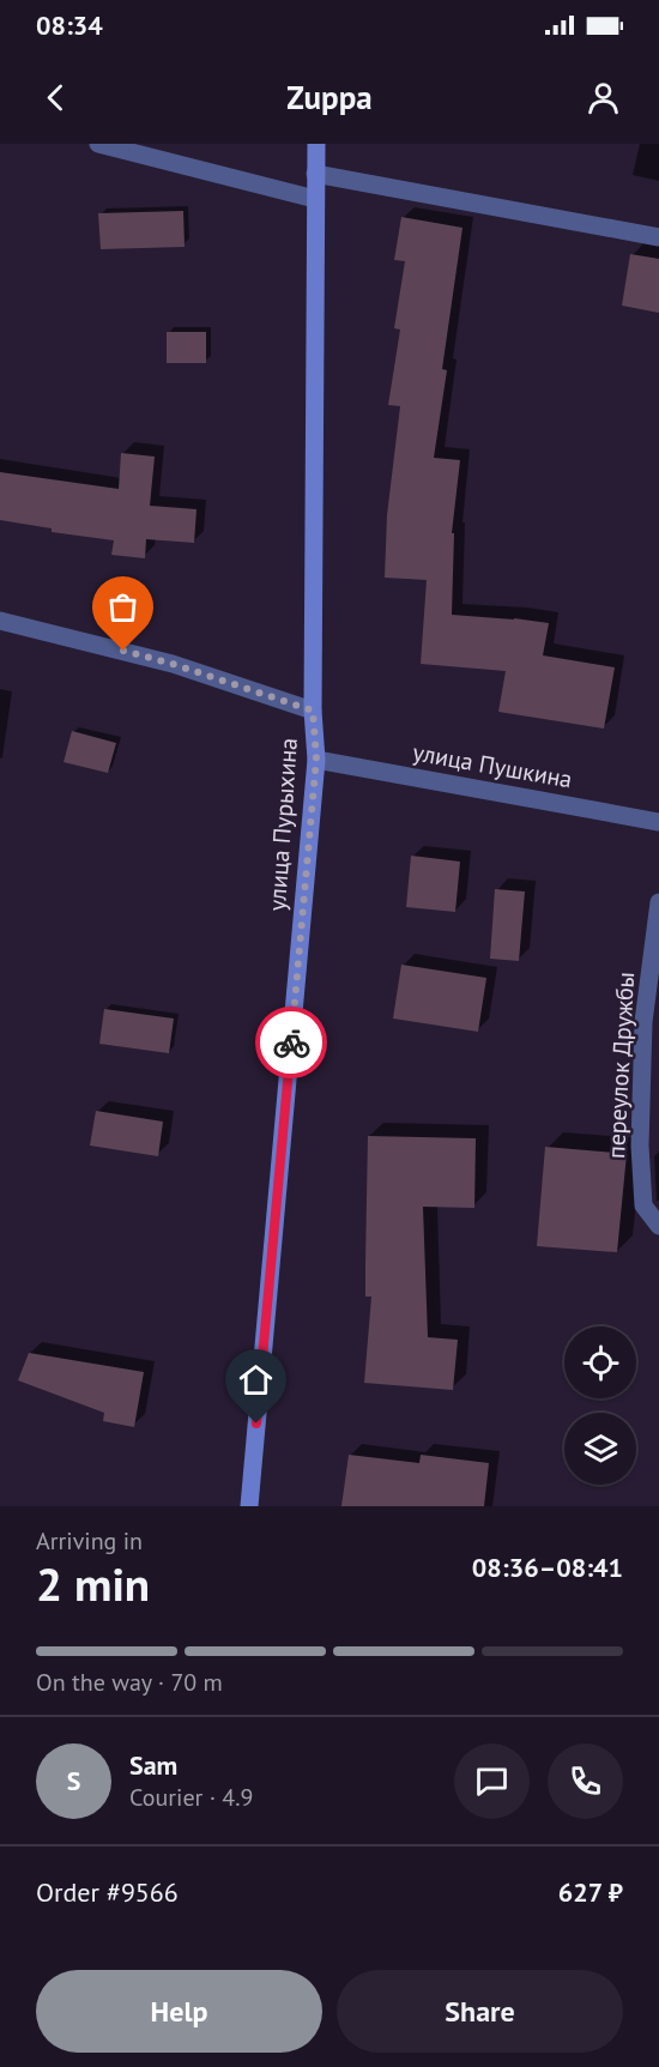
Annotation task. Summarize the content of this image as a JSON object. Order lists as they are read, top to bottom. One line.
{"streets":{"street":["улица Пушкина","улица Пурыхина","переулок Дружбы"]},"crossings":[["улица Пушкина","улица Пурыхина"]],"page":{"status":"08:34","header":"Zuppa","heading":["2 min","Arriving in","08:36–08:41"],"panel":["Sam","Courier · 4.9","Order #9566","627 ₽"],"bar":"On the way · 70 m","round":"S","buttons":["Help","Share"]}}
